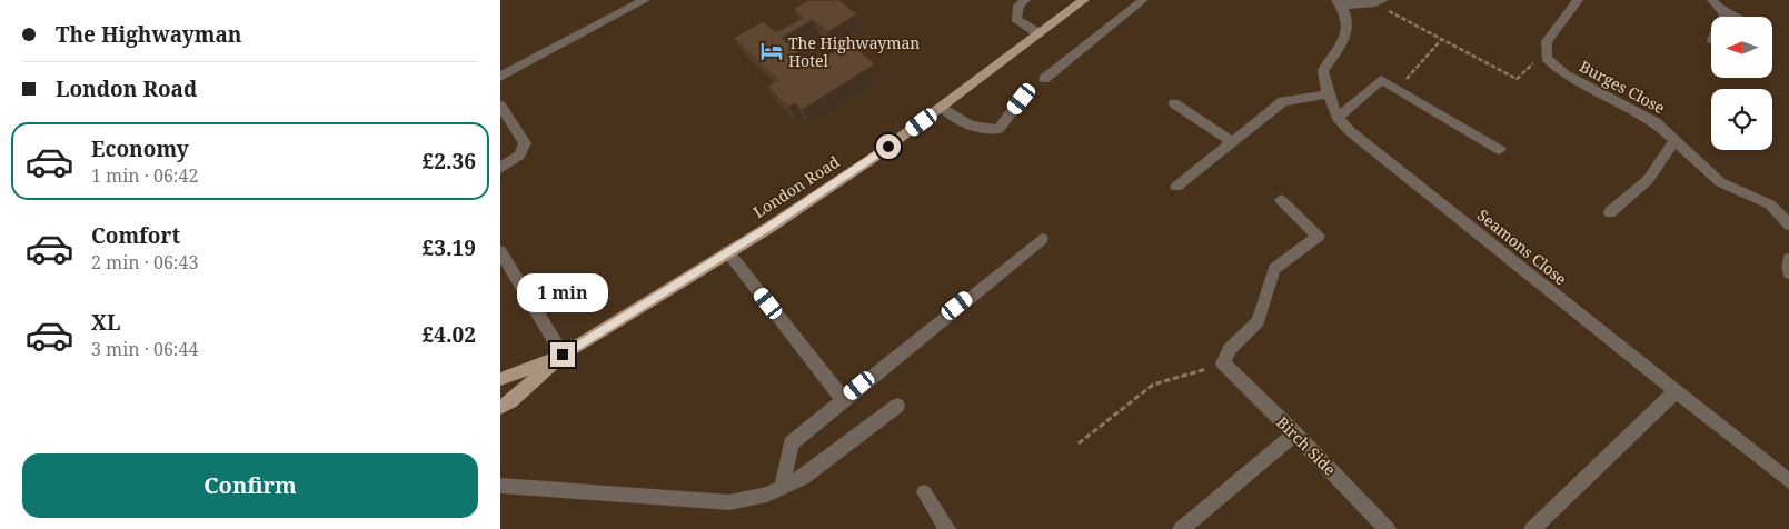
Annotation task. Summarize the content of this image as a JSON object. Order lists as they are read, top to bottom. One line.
{"streets":{"main road":["London Road"],"street":["Burges Close","Seamons Close","Birch Side"]},"places":{"hotel":["The Highwayman Hotel"]},"north":"left","page":{"banner":["The Highwayman","London Road"],"list":[{"name":"Economy","note":"1 min · 06:42","value":"£2.36"},{"name":"Comfort","note":"2 min · 06:43","value":"£3.19"},{"name":"XL","note":"3 min · 06:44","value":"£4.02"}],"bubble":"1 min","buttons":"Confirm"}}
